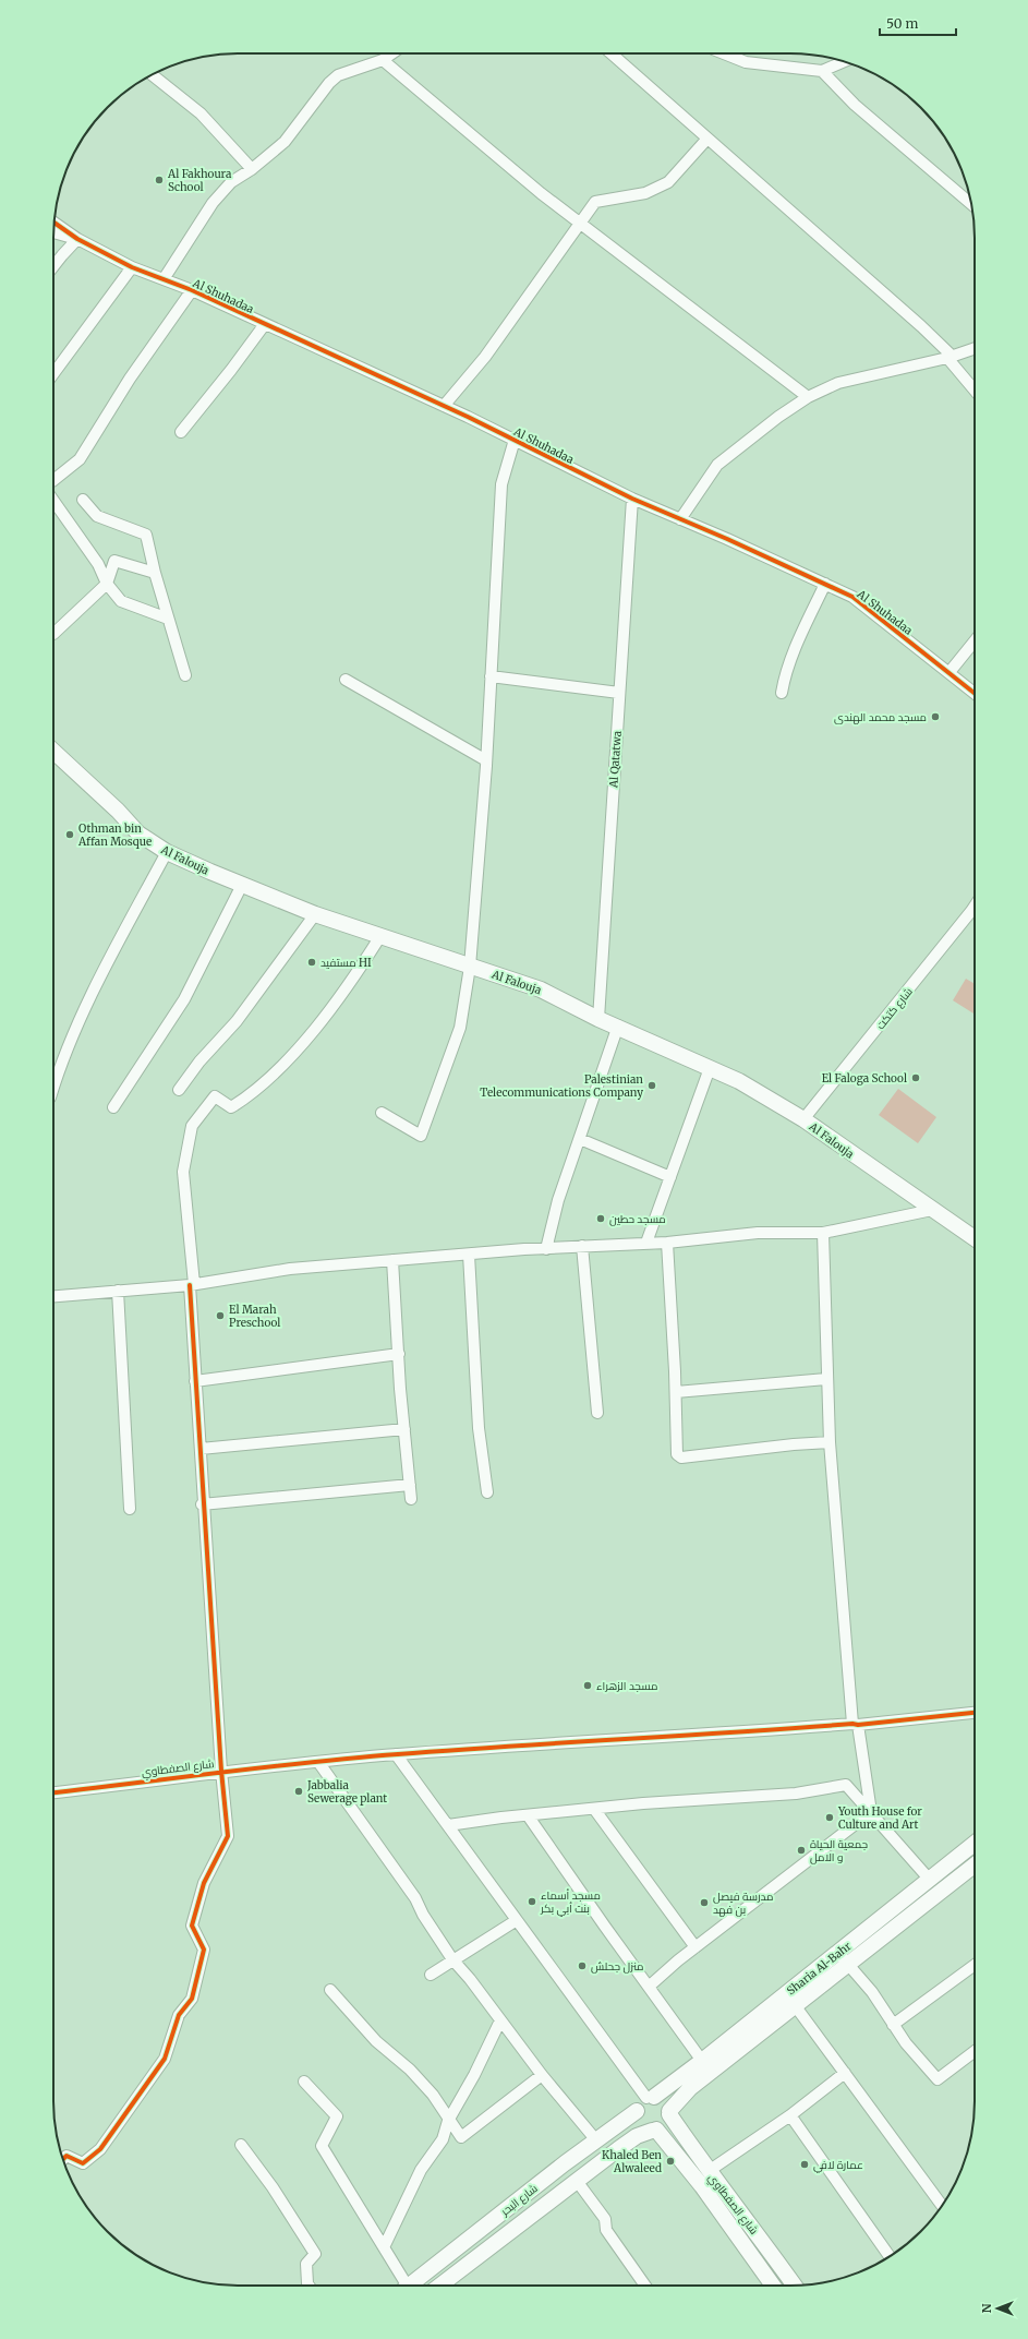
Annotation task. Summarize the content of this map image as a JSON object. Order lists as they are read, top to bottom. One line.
{"streets":{"main road":["Al Falouja","شارع الصفطاوي","Sharia Al-Bahr","شارع البحر"],"street":["Al Shuhadaa","Al Qatatwa","شارع كتكت"]},"crossings":[["Al Shuhadaa","Al Qatatwa"],["Al Qatatwa","Al Falouja"],["Al Falouja","شارع كتكت"],["شارع الصفطاوي","Sharia Al-Bahr"],["شارع الصفطاوي","شارع البحر"],["Sharia Al-Bahr","شارع البحر"]],"places":["Al Fakhoura School","مسجد محمد الهندى","Othman bin Affan Mosque","مستفيد HI","El Faloga School","Palestinian Telecommunications Company","مسجد حطين","El Marah Preschool","مسجد الزهراء","Jabbalia Sewerage plant","Youth House for Culture and Art","جمعية الحياة و الامل","مسجد أسماء بنت أبي بكر","مدرسة فيصل بن فهد","منزل جحلش","Khaled Ben Alwaleed","عمارة لافي"],"scale_bar":"50 m","north":"left"}
